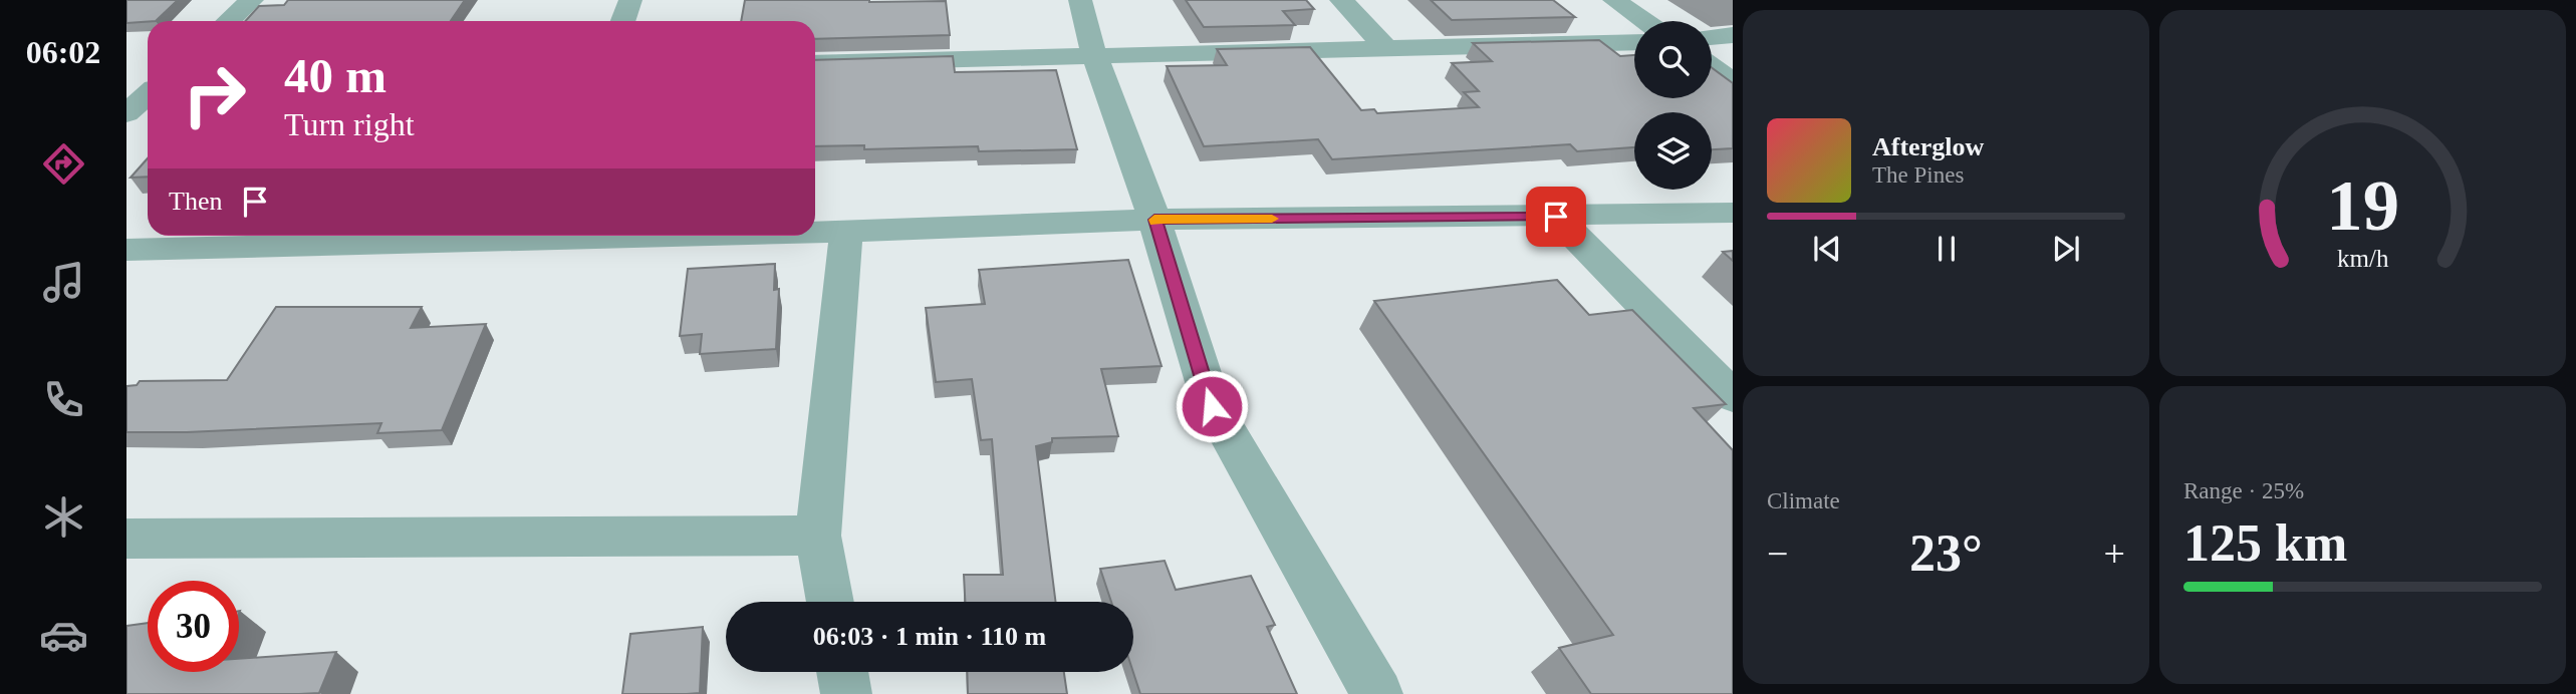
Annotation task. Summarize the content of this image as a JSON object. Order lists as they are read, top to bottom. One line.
{"page":{"tabs":"06:02","turn":["40 m","Turn right"],"song":["Afterglow","The Pines"],"then":"Then","tile":["Climate",["Range · 25%","125 km"]],"heat":["−","23°","+"],"limit":"30","trip":"06:03 · 1 min · 110 m","gauge":["19","km/h"]}}
